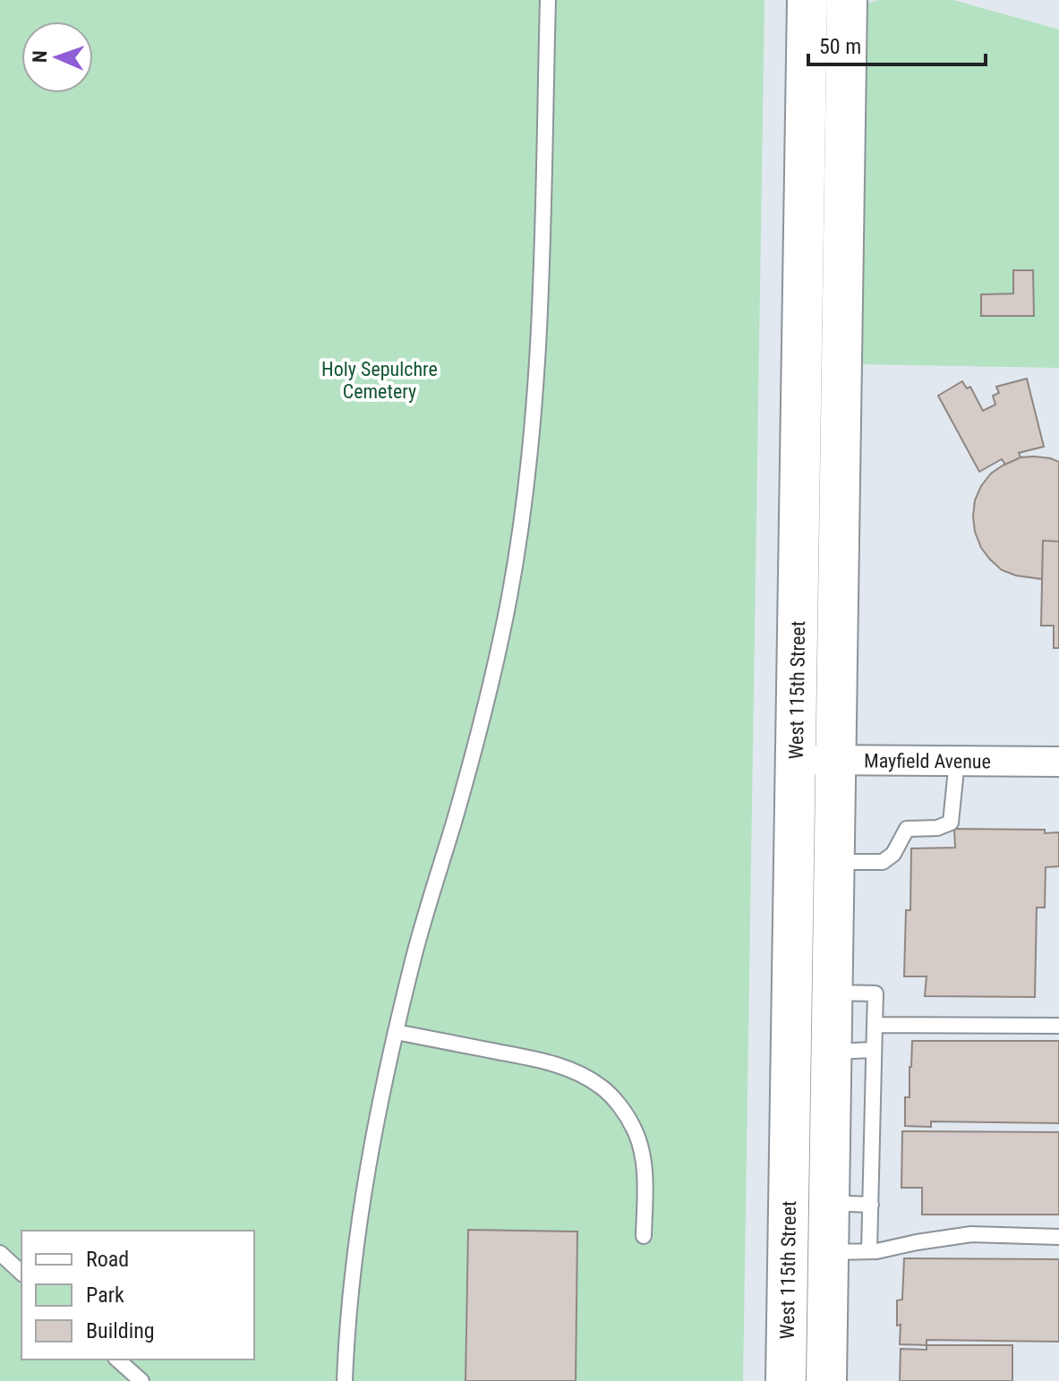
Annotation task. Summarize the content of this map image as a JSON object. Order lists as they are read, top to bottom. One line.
{"streets":{"street":["West 115th Street","Mayfield Avenue"]},"crossings":[["West 115th Street","Mayfield Avenue"]],"parks":["Holy Sepulchre Cemetery"],"legend":["Road","Park","Building"],"scale_bar":"50 m","north":"left"}
